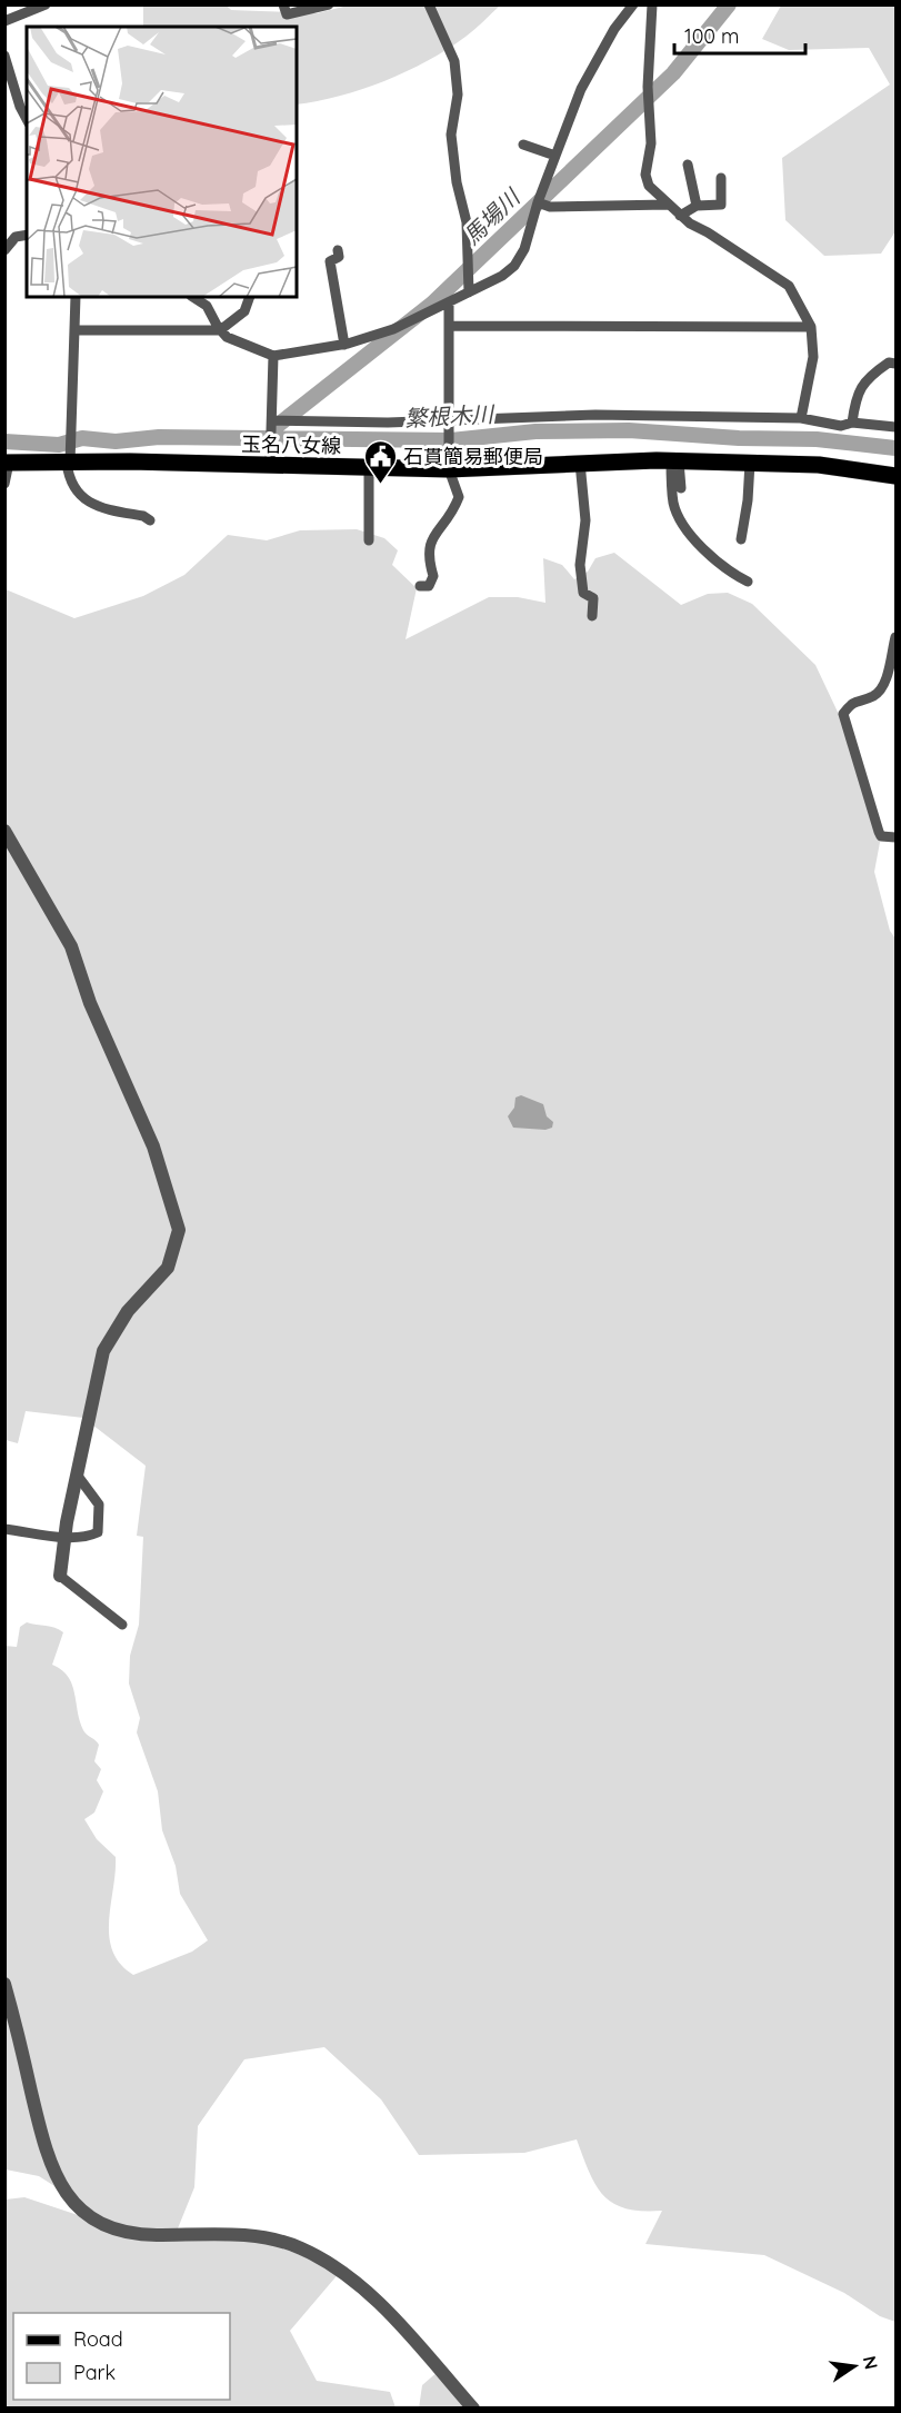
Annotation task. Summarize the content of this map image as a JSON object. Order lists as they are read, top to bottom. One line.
{"streets":{"main road":["玉名八女線"]},"water":["馬場川","繁根木川"],"places":{"public building":["石貫簡易郵便局"]},"legend":["Road","Park"],"scale_bar":"100 m","north":"right"}
